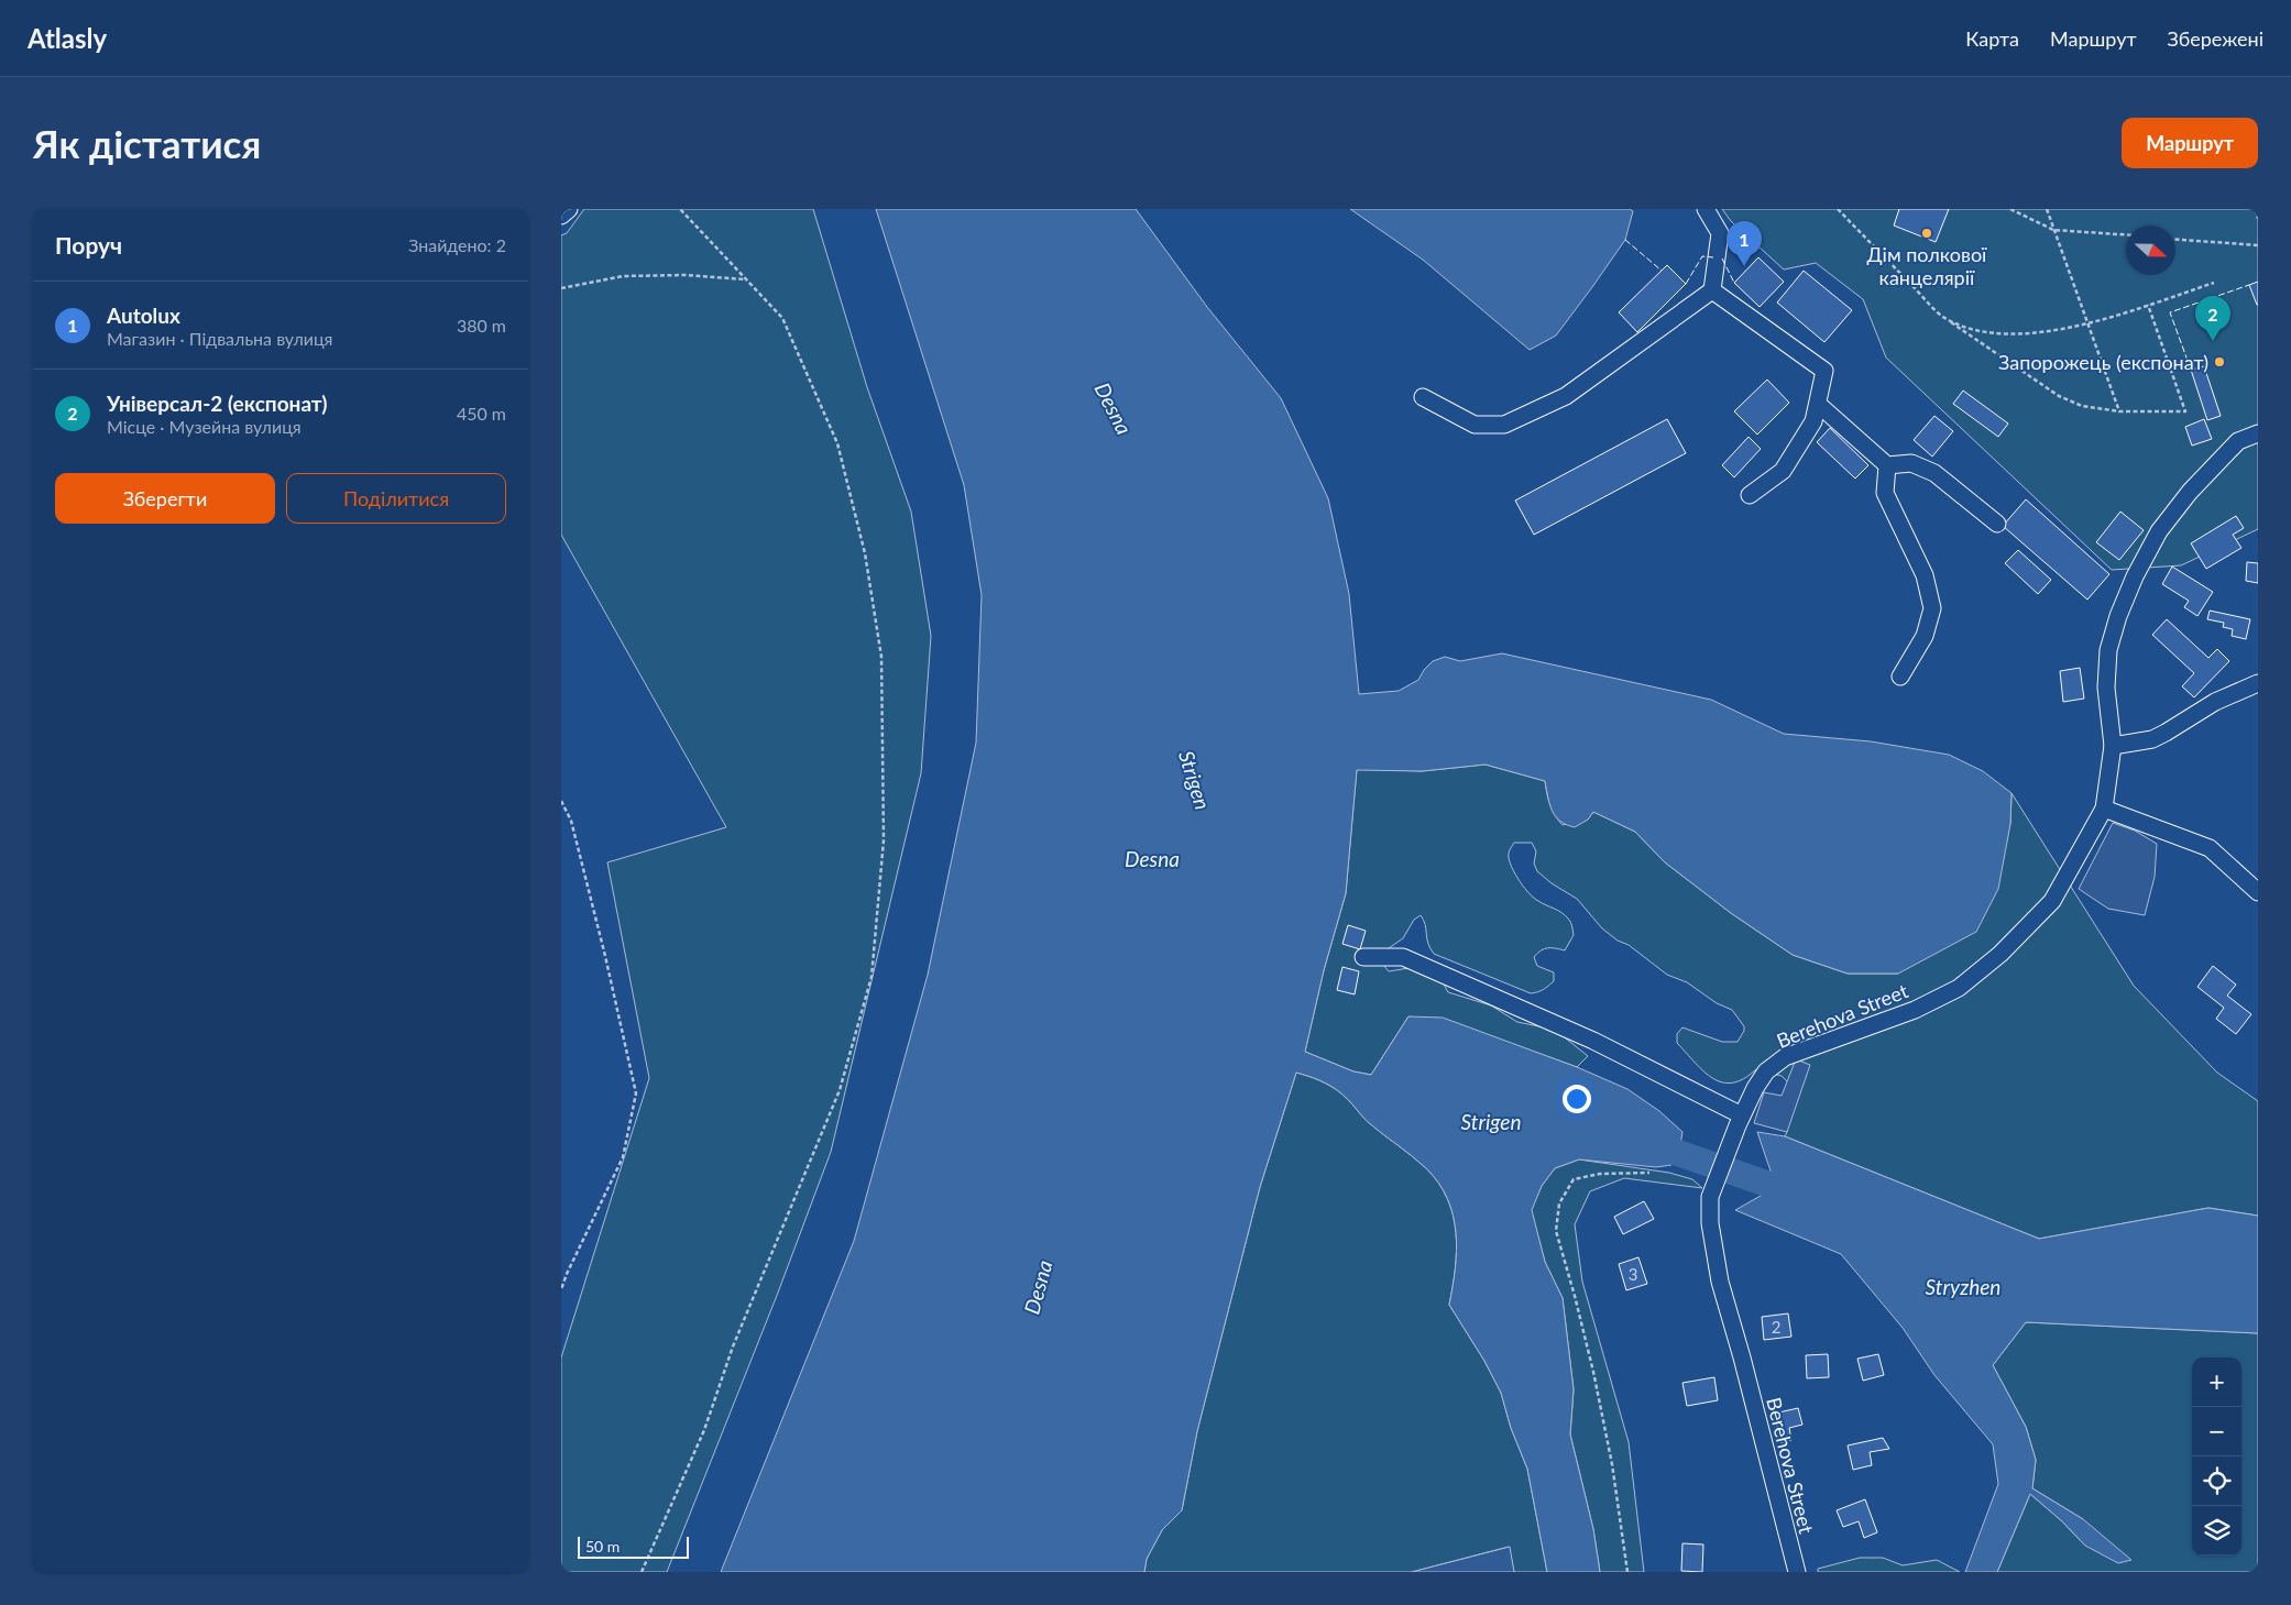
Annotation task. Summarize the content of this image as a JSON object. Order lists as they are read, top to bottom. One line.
{"streets":{"street":["Berehova Street"]},"water":["Desna","Strigen","Stryzhen"],"places":["Дім полкової канцелярії","Запорожець (експонат)"],"house_numbers":["3","2"],"scale_bar":"50 m","north":"right","page":{"header":"Atlasly","nav":["Карта","Маршрут","Збережені"],"buttons":["Маршрут",["Зберегти","Поділитися"]],"title":"Як дістатися","heading":["Поруч","Знайдено: 2"],"pins":["1","2"],"list":[{"mark":"1","name":"Autolux","note":"Магазин · Підвальна вулиця","value":"380 m"},{"mark":"2","name":"Універсал-2 (експонат)","note":"Місце · Музейна вулиця","value":"450 m"}],"map_buttons":["+","−"],"scale":"50 m"}}
